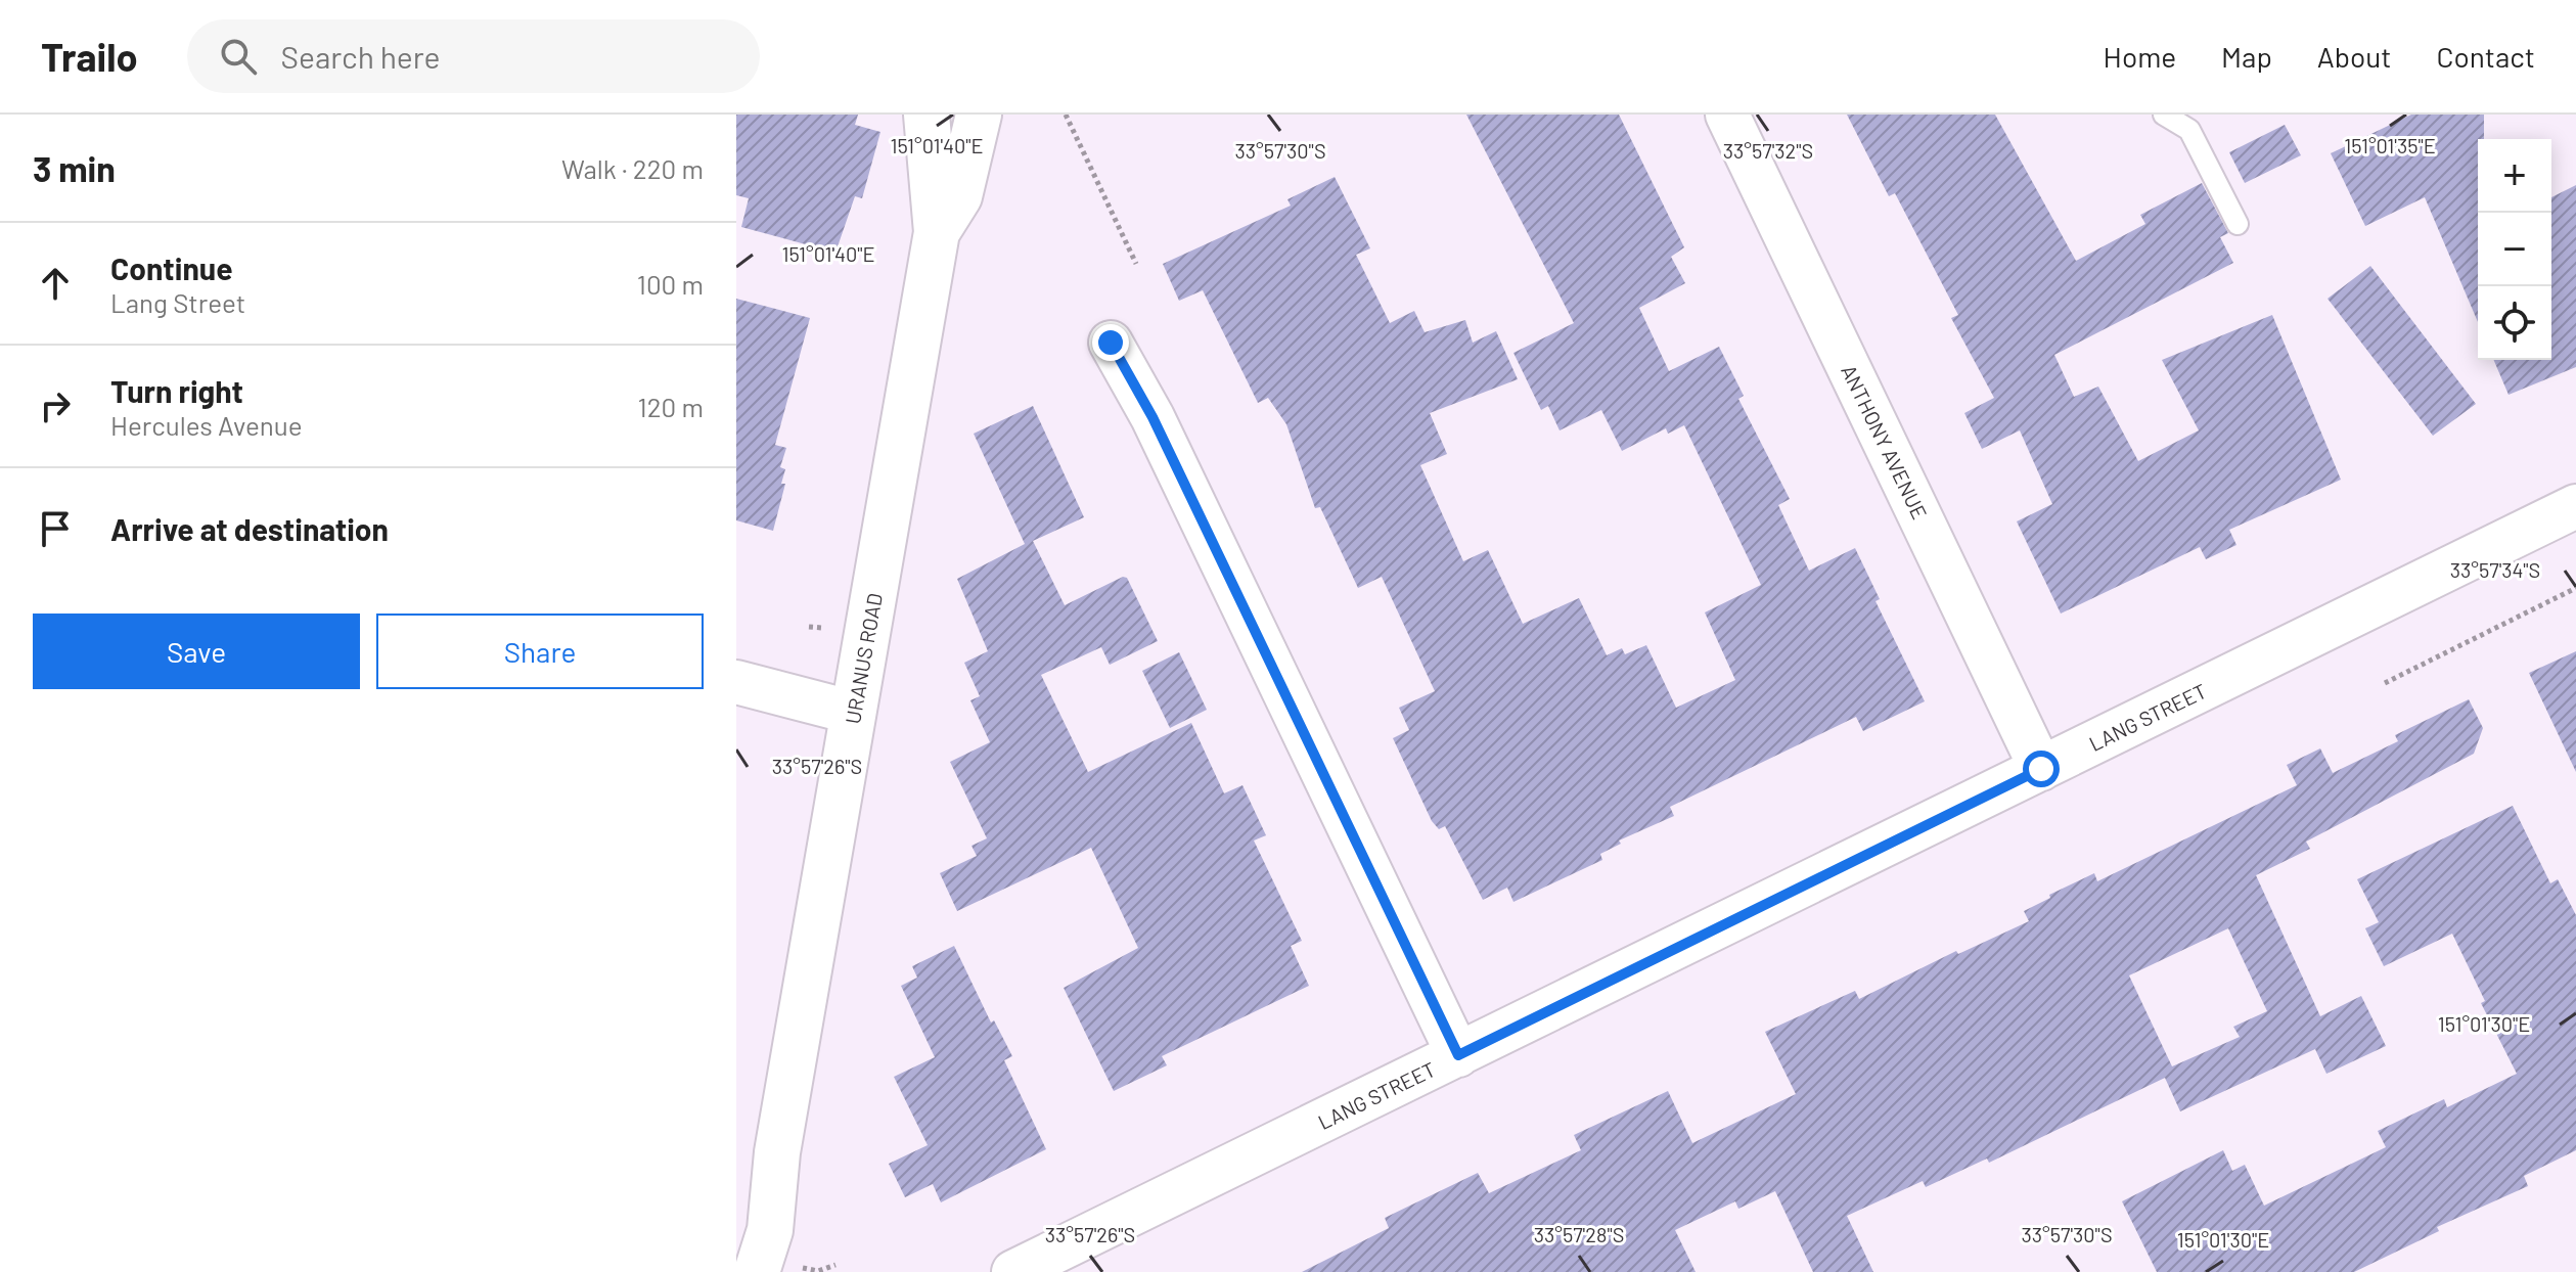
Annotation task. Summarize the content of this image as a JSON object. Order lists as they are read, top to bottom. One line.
{"streets":{"main road":["URANUS ROAD"],"street":["ANTHONY AVENUE","LANG STREET"]},"crossings":[["ANTHONY AVENUE","LANG STREET"]],"page":{"header":"Trailo","search":"Search here","nav":["Home","Map","About","Contact"],"heading":["3 min","Walk · 220 m"],"map_buttons":["+","−"],"list":[["Continue","Lang Street","100 m"],["Turn right","Hercules Avenue","120 m"],"Arrive at destination"],"buttons":["Save","Share"]},"coordinates":["151°01'35\"E","151°01'40\"E","33°57'30\"S","33°57'32\"S","33°57'34\"S","33°57'26\"S","151°01'30\"E","33°57'28\"S"]}
